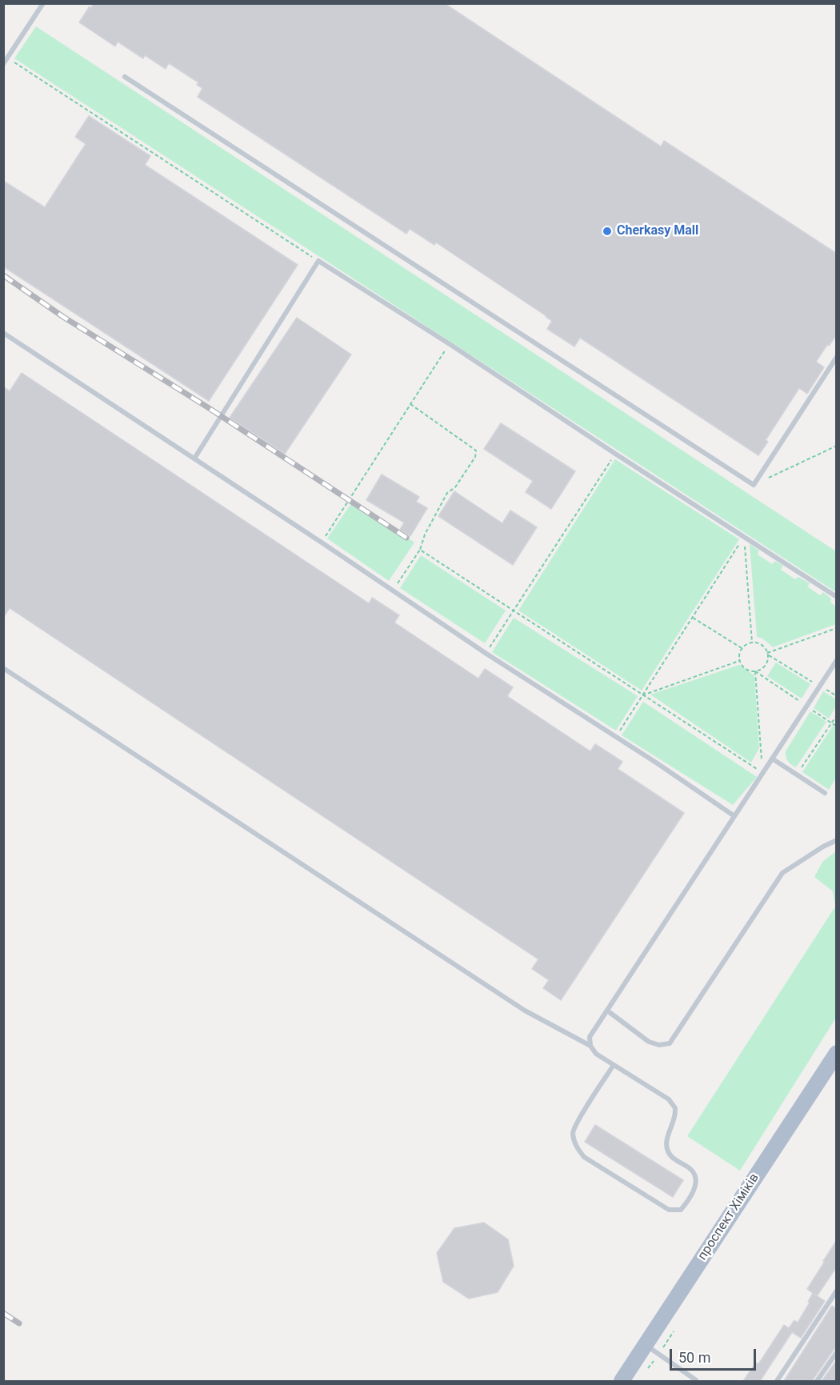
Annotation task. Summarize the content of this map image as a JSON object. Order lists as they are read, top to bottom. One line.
{"streets":{"main road":["проспект Хіміків"]},"places":["Cherkasy Mall"],"scale_bar":"50 m"}
